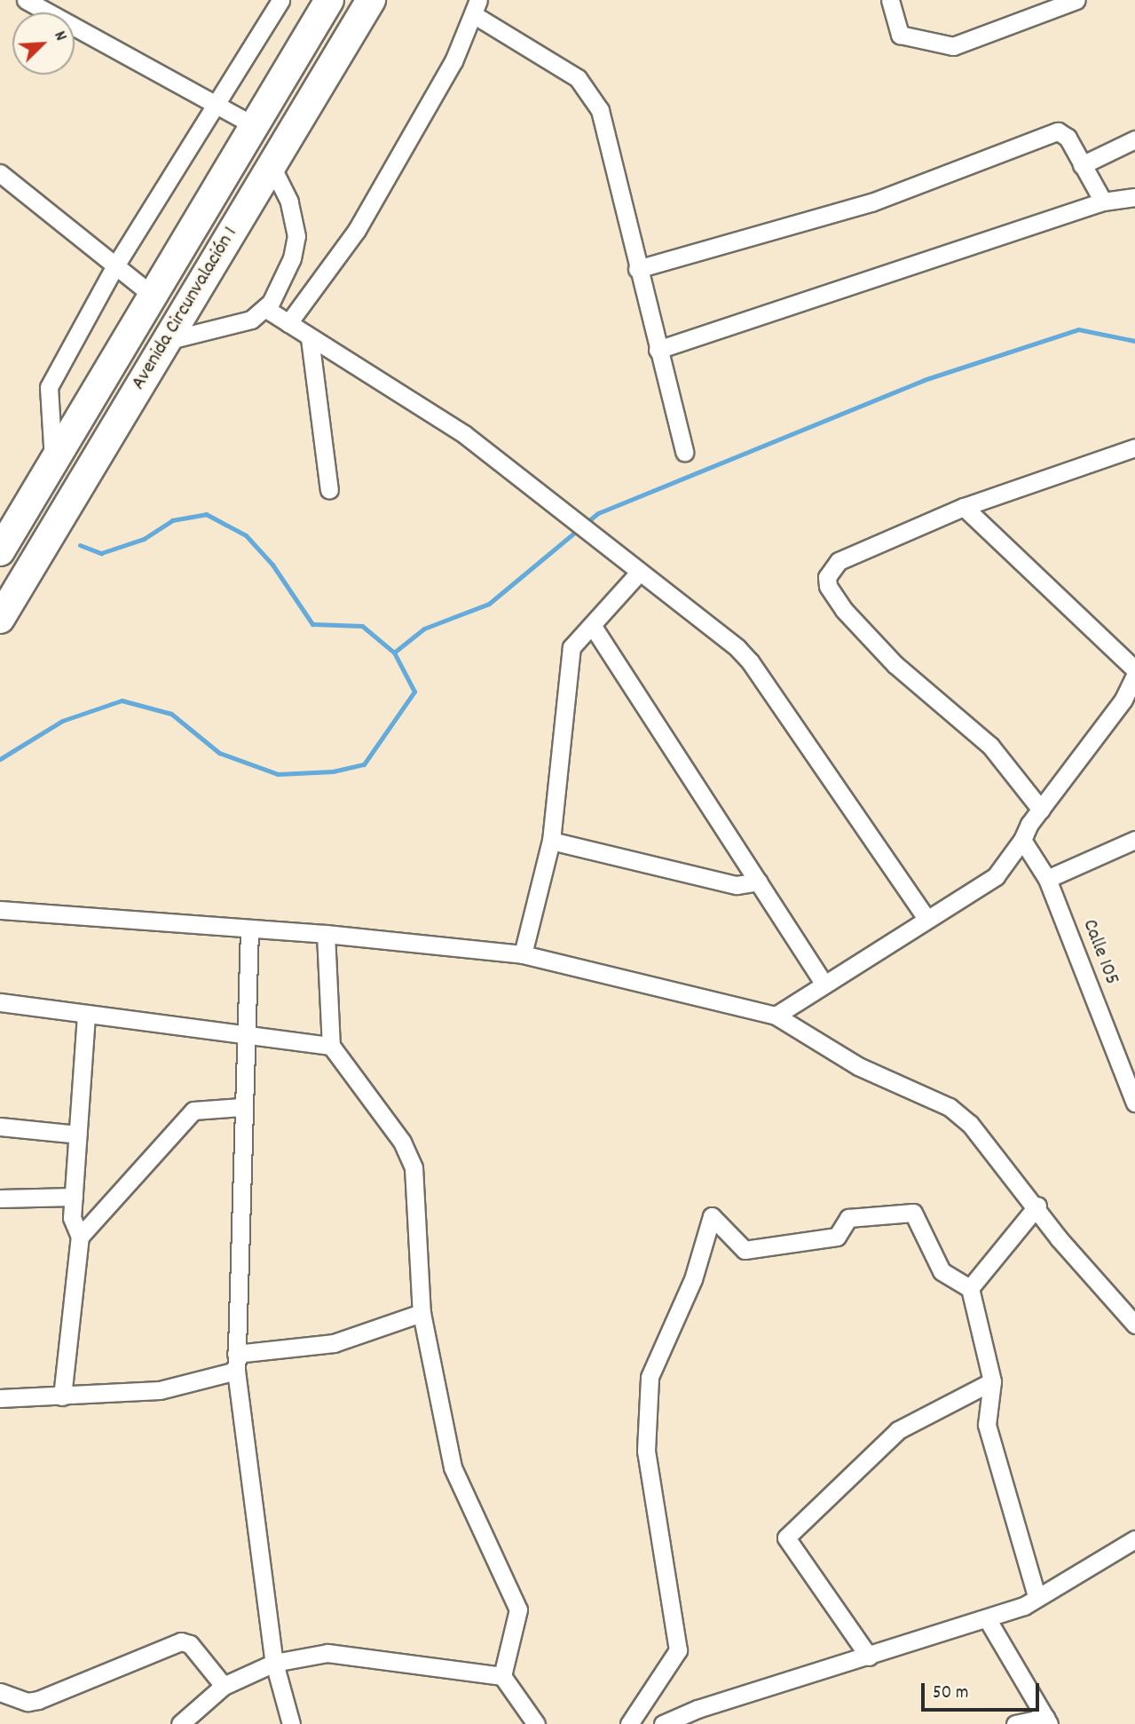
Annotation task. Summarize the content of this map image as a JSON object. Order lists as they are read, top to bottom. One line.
{"streets":{"main road":["Avenida Circunvalación 1"],"street":["Calle 105"]},"scale_bar":"50 m","north":"top right"}
